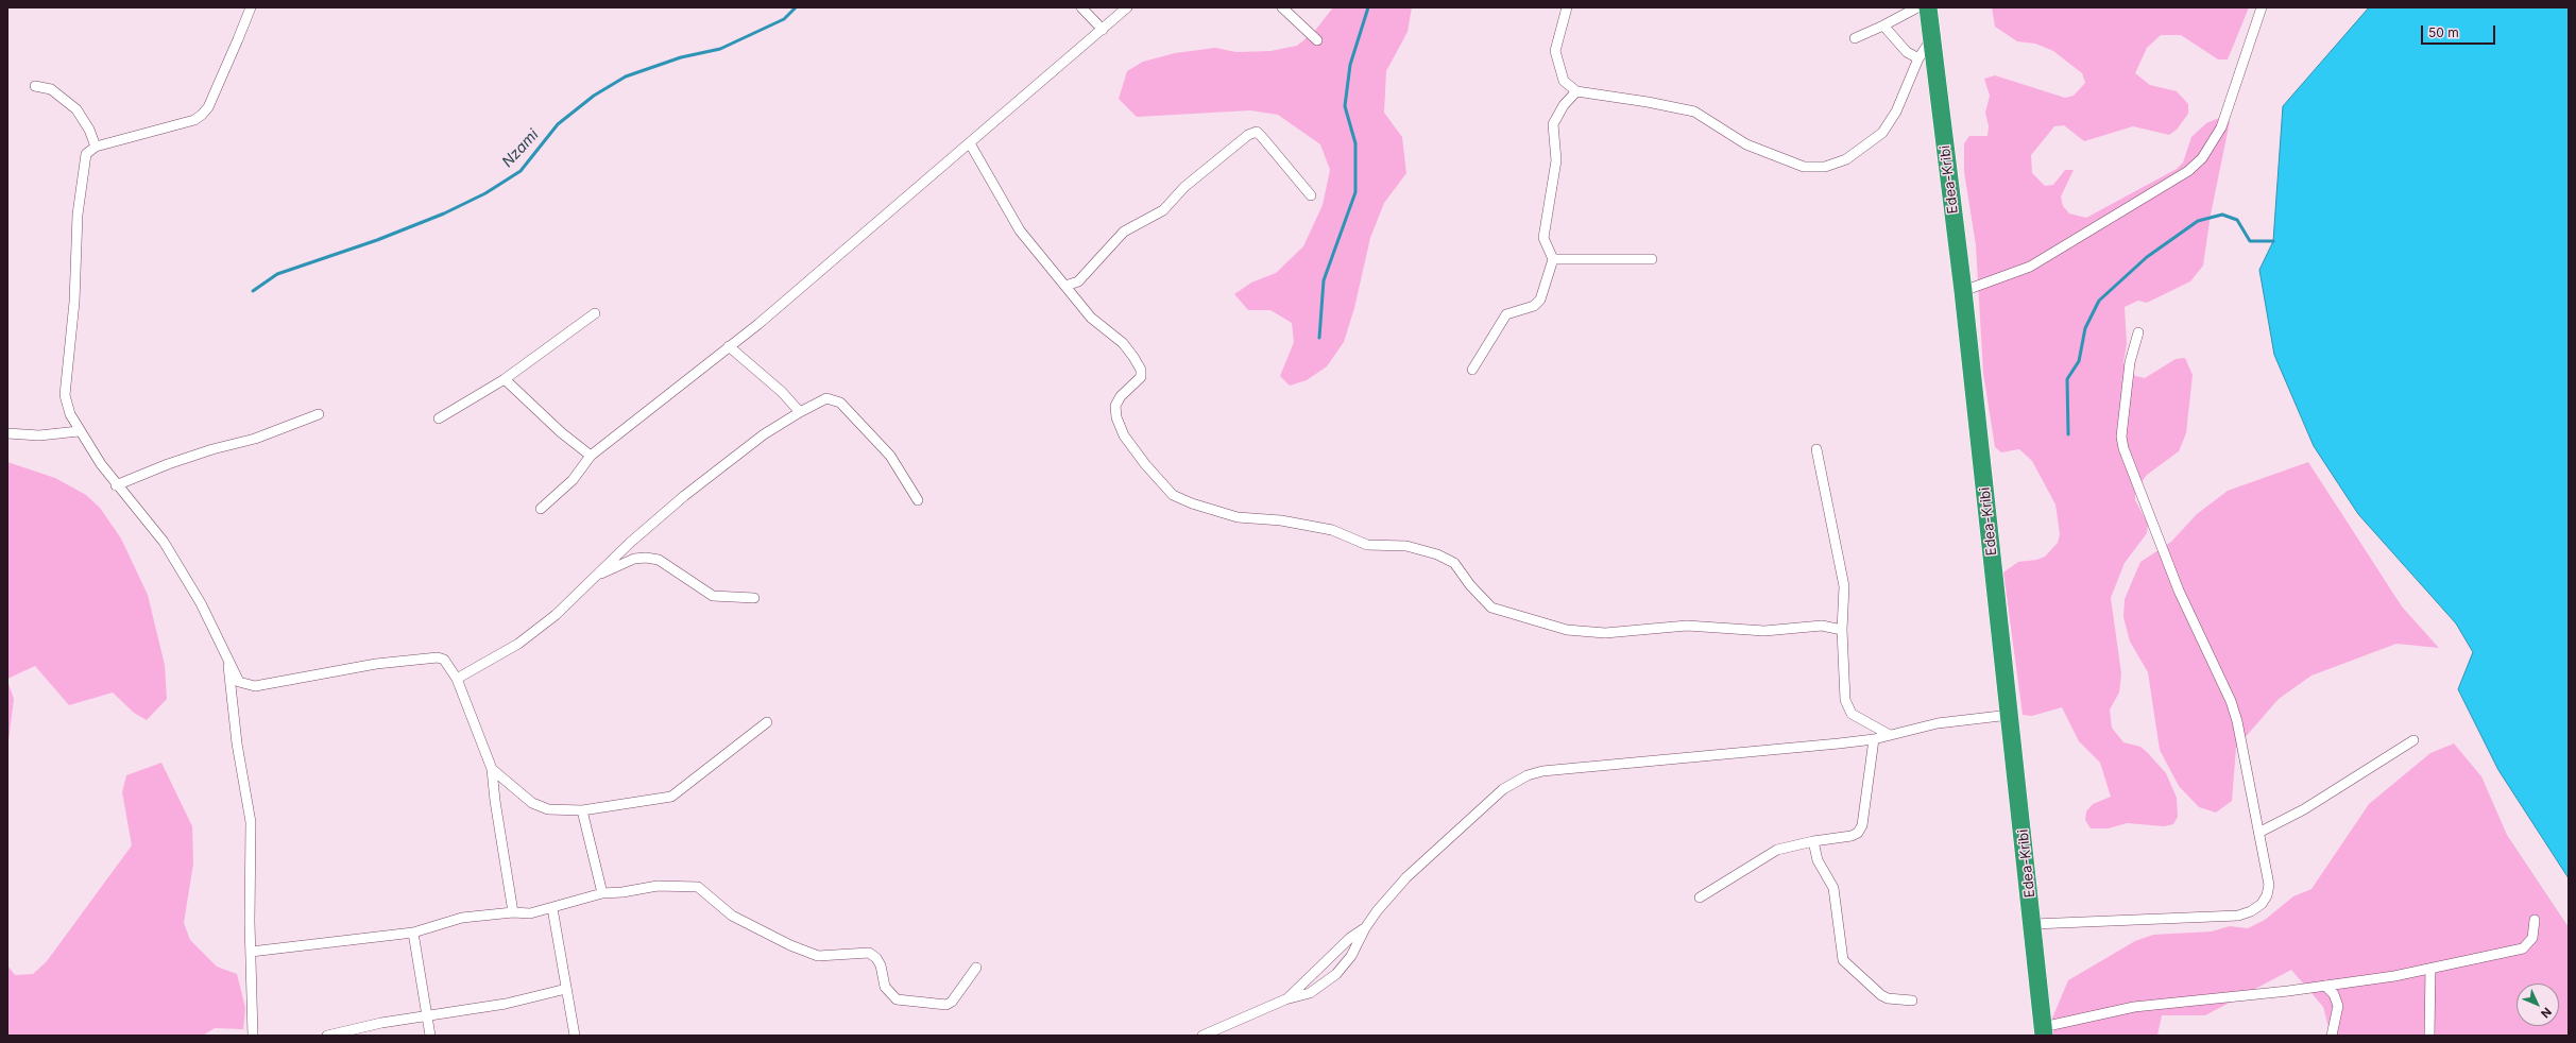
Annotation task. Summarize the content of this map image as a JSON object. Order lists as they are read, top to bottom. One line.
{"streets":{"highway":["Edea-Kribi"]},"water":["Nzami"],"scale_bar":"50 m","north":"bottom right"}
